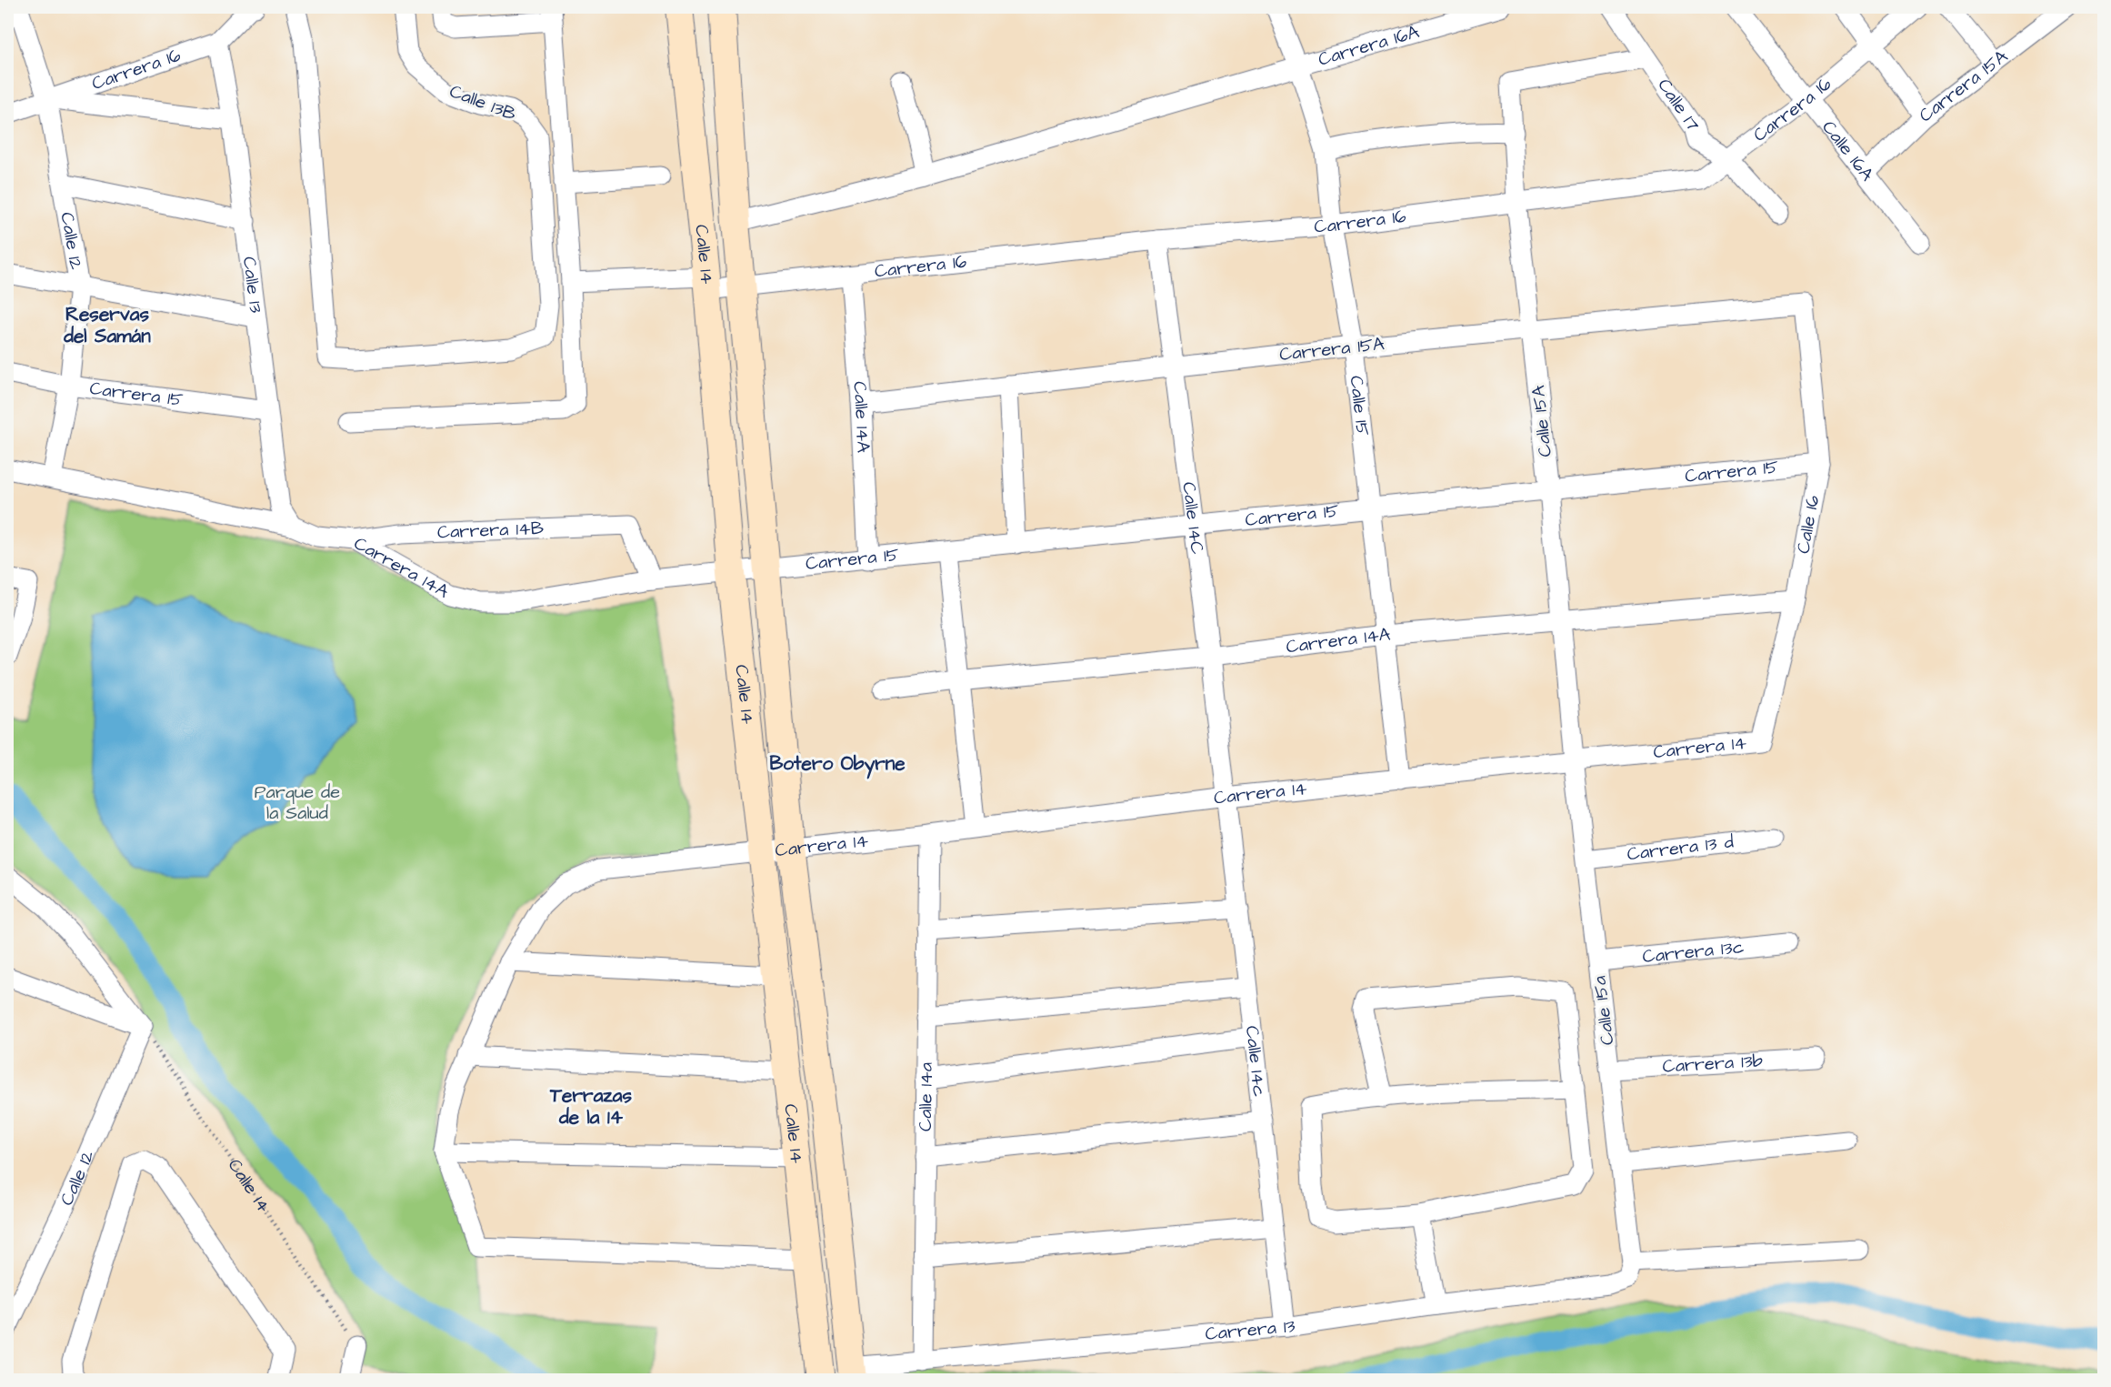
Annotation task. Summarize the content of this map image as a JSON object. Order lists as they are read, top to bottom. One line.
{"streets":{"main road":["Calle 14"],"street":["Carrera 16A","Carrera 16","Carrera 15A","Calle 13B","Calle 17","Calle 16A","Calle 12","Calle 13","Carrera 15","Calle 15","Calle 14A","Calle 15A","Calle 14C","Calle 16","Carrera 14B","Carrera 14A","Carrera 14","Carrera 13 d","Carrera 13c","Calle 15a","Calle 14c","Carrera 13b","Calle 14a","Carrera 13"]},"crossings":[["Carrera 16A","Calle 14"],["Carrera 16A","Calle 15"],["Carrera 16","Calle 17"],["Carrera 16","Calle 16A"],["Carrera 16","Calle 12"],["Carrera 16","Calle 14"],["Carrera 16","Calle 13"],["Carrera 16","Calle 15"],["Carrera 16","Calle 14A"],["Carrera 16","Calle 15A"],["Carrera 16","Calle 14C"],["Carrera 15A","Calle 16A"],["Carrera 15A","Calle 15"],["Carrera 15A","Calle 14A"],["Carrera 15A","Calle 15A"],["Carrera 15A","Calle 14C"],["Carrera 15A","Calle 16"],["Calle 17","Calle 15A"],["Calle 12","Calle 14"],["Calle 12","Carrera 15"],["Calle 12","Carrera 14A"],["Calle 14","Carrera 15"],["Calle 14","Carrera 14A"],["Calle 14","Carrera 14"],["Calle 14","Carrera 13"],["Calle 13","Carrera 15"],["Calle 13","Carrera 14A"],["Carrera 15","Calle 15"],["Carrera 15","Calle 14A"],["Carrera 15","Calle 15A"],["Carrera 15","Calle 14C"],["Carrera 15","Calle 16"],["Carrera 15","Carrera 14A"],["Calle 15","Carrera 14A"],["Calle 15","Carrera 14"],["Calle 15A","Carrera 14A"],["Calle 15A","Carrera 14"],["Calle 15A","Calle 15a"],["Calle 14C","Carrera 14A"],["Calle 14C","Carrera 14"],["Calle 14C","Calle 14c"],["Calle 16","Carrera 14A"],["Calle 16","Carrera 14"],["Carrera 14B","Carrera 14A"],["Carrera 14","Calle 15a"],["Carrera 14","Calle 14c"],["Carrera 14","Calle 14a"],["Carrera 13 d","Calle 15a"],["Carrera 13c","Calle 15a"],["Calle 15a","Carrera 13b"],["Calle 15a","Carrera 13"],["Calle 14c","Carrera 13"],["Calle 14a","Carrera 13"]],"districts":["Reservas del Samán","Botero Obyrne","Terrazas de la 14"],"parks":["Parque de la Salud"]}
